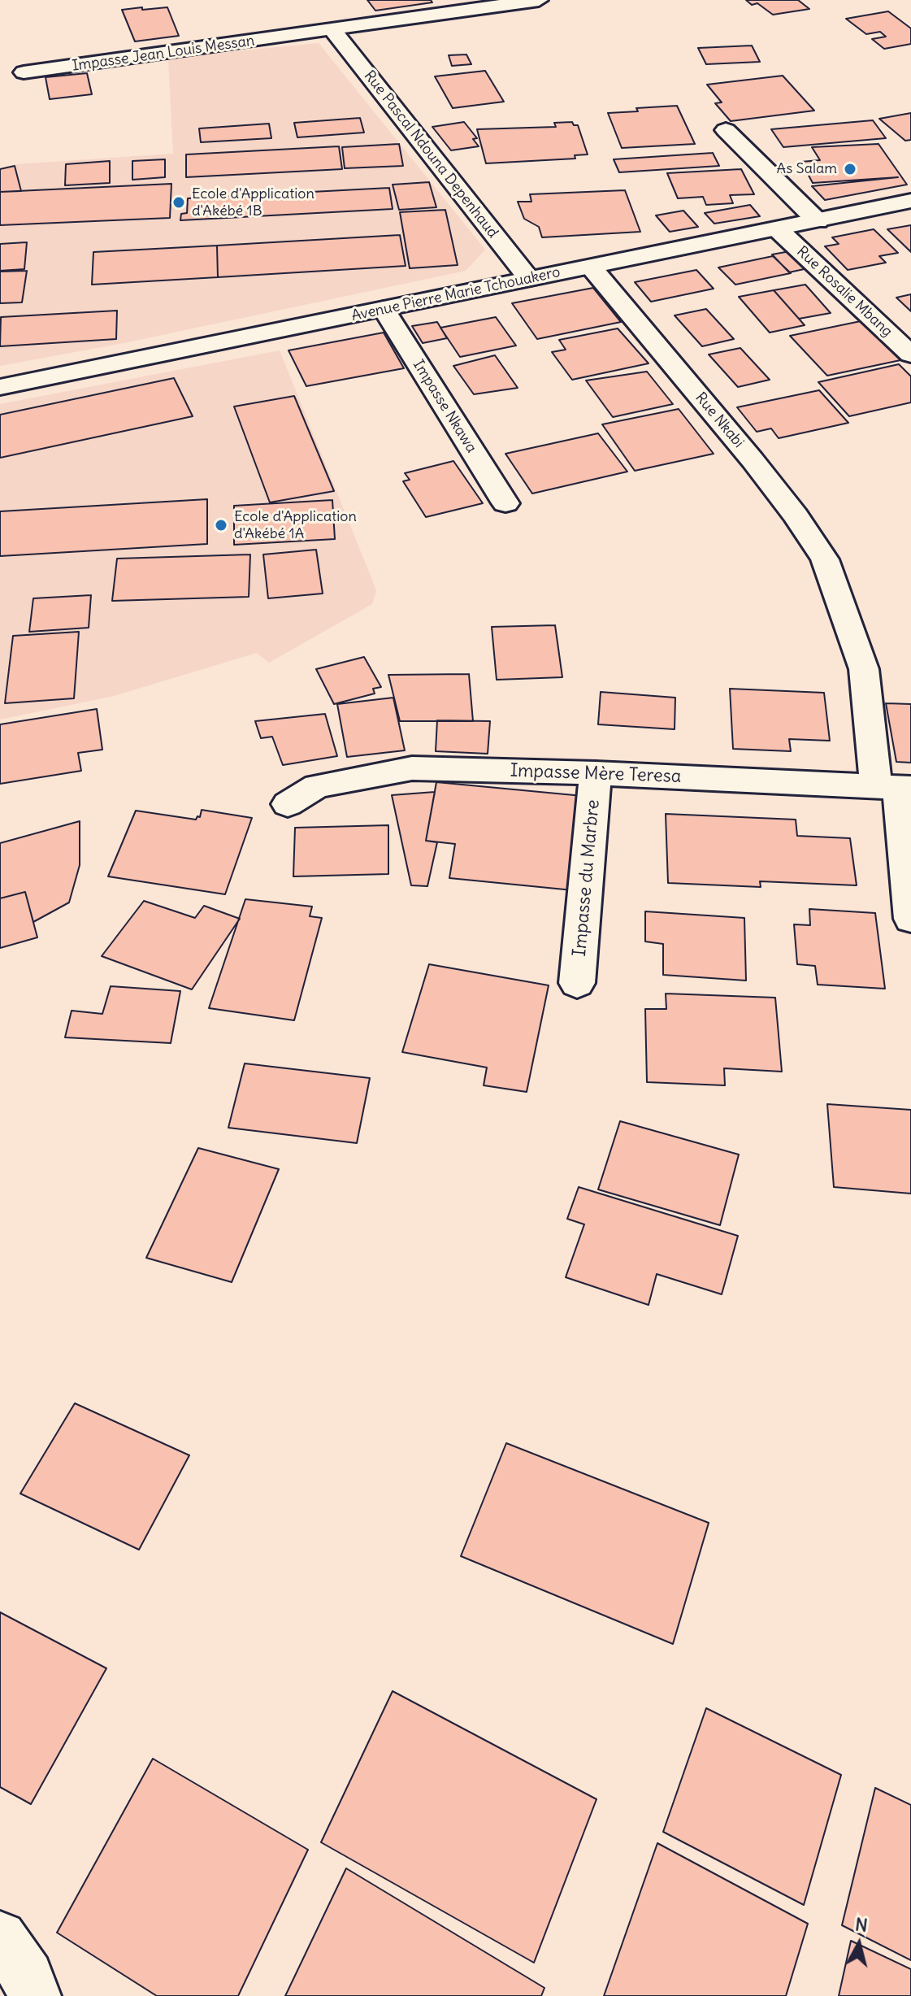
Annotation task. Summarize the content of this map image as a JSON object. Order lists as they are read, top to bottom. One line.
{"streets":{"street":["Impasse Jean Louis Messan","Rue Pascal Ndouna Depenhaud","Rue Rosalie Mbang","Avenue Pierre Marie Tchouakero","Impasse Nkawa","Rue Nkabi","Impasse Mère Teresa","Impasse du Marbre"]},"crossings":[["Impasse Jean Louis Messan","Rue Pascal Ndouna Depenhaud"],["Rue Pascal Ndouna Depenhaud","Avenue Pierre Marie Tchouakero"],["Rue Rosalie Mbang","Avenue Pierre Marie Tchouakero"],["Avenue Pierre Marie Tchouakero","Impasse Nkawa"],["Avenue Pierre Marie Tchouakero","Rue Nkabi"],["Rue Nkabi","Impasse Mère Teresa"],["Impasse Mère Teresa","Impasse du Marbre"]],"places":["As Salam","Ecole d'Application d'Akébé 1B","Ecole d'Application d'Akébé 1A"],"north":"top"}
